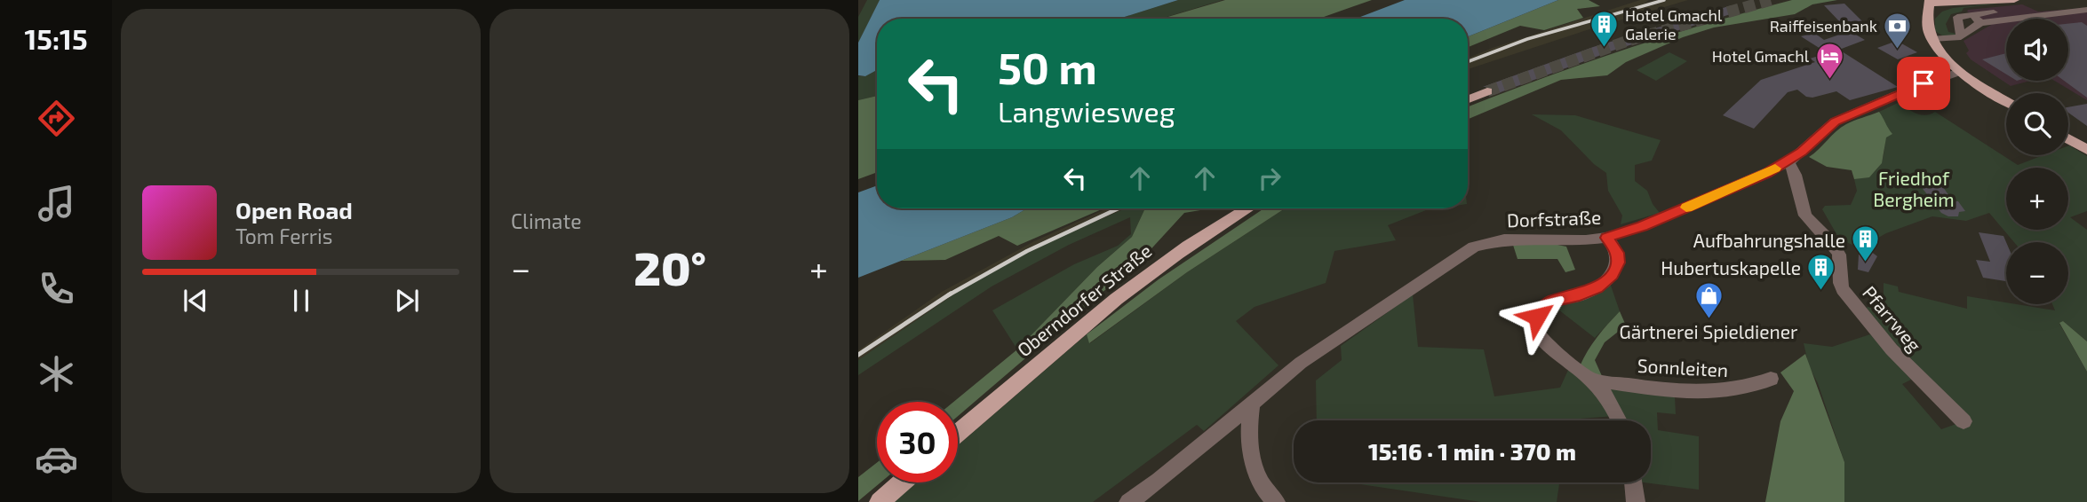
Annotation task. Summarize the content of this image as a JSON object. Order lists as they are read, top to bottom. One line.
{"streets":{"main road":["Oberndorfer Straße"],"street":["Dorfstraße","Pfarrweg","Sonnleiten"]},"crossings":[["Dorfstraße","Pfarrweg"]],"parks":["Friedhof Bergheim"],"places":{"building":["Hotel Gmachl Galerie","Aufbahrungshalle","Hubertuskapelle"],"bank":["Raiffeisenbank"],"hotel":["Hotel Gmachl"],"shop":["Gärtnerei Spieldiener"]},"page":{"tabs":"15:15","tile":"Climate","map_buttons":["+","−"],"turn":["50 m","Langwiesweg"],"song":["Open Road","Tom Ferris"],"heat":["−","20°","+"],"limit":"30","trip":"15:16 · 1 min · 370 m"}}
